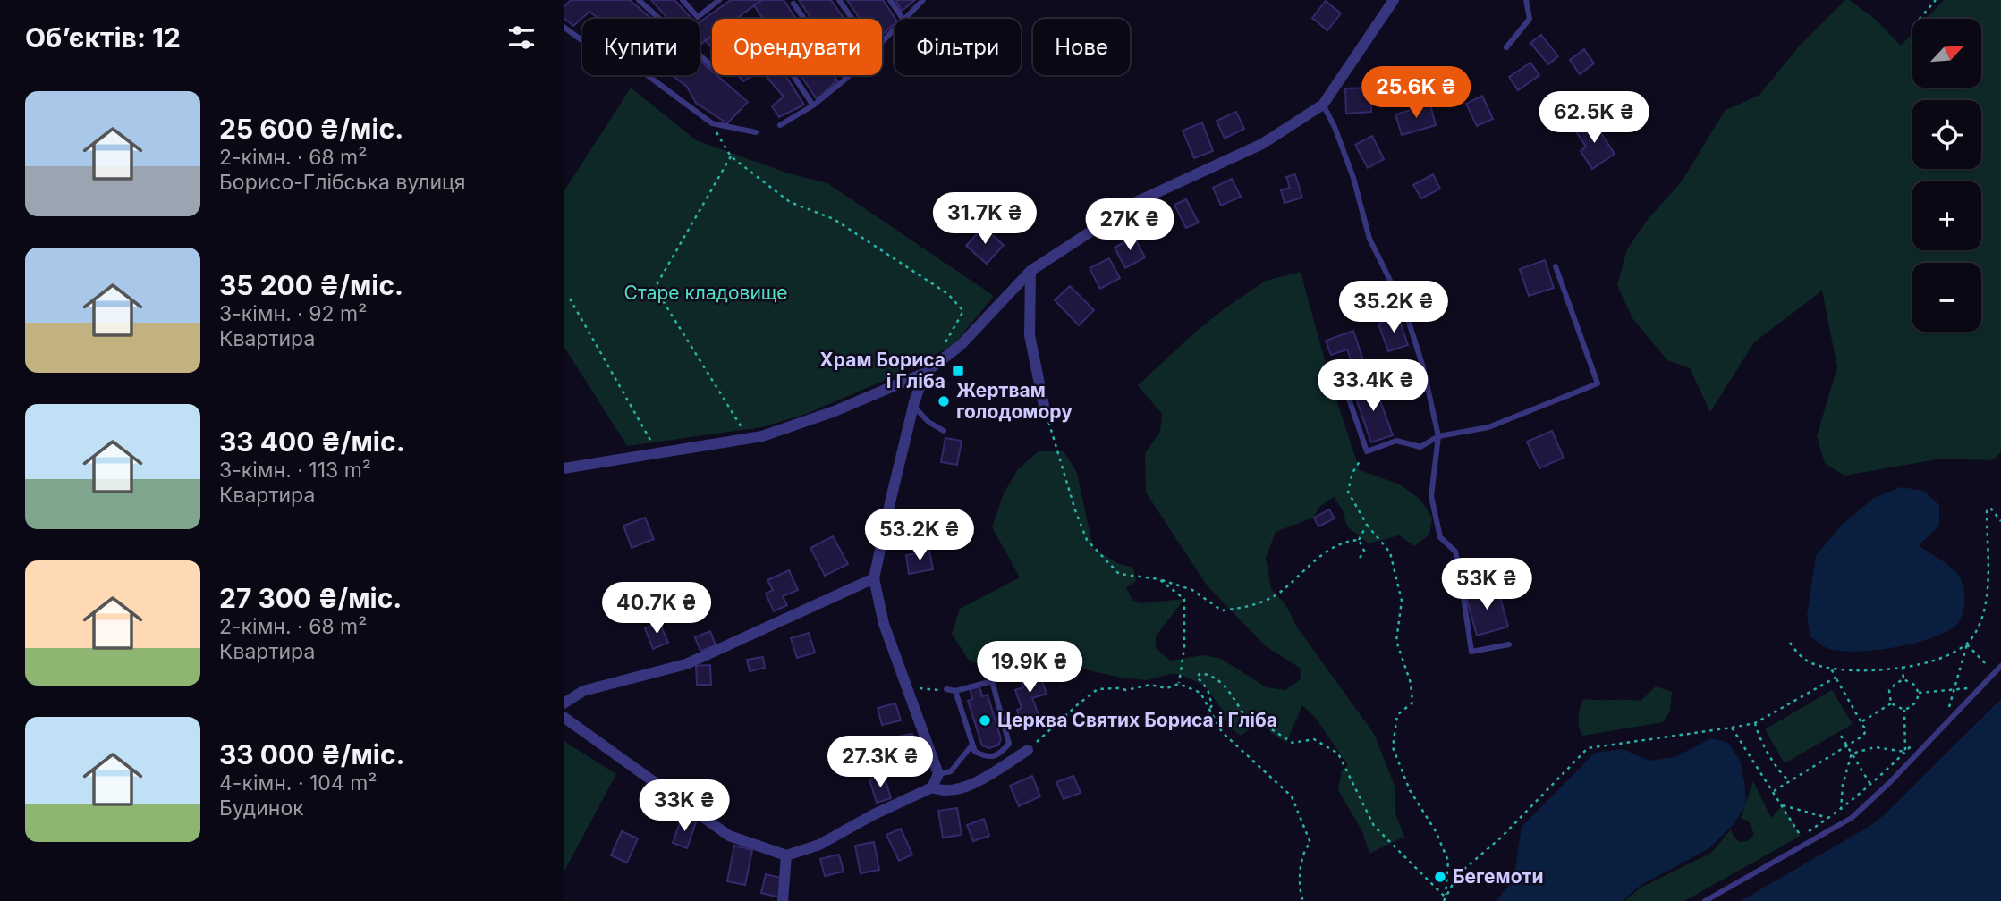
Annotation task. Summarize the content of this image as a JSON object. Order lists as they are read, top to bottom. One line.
{"parks":["Старе кладовище"],"places":{"transit":["Храм Бориса і Гліба"],"other":["Жертвам голодомору","Церква Святих Бориса і Гліба","Бегемоти"]},"north":"top right","page":{"heading":"Об’єктів: 12","map_buttons":["+","−"],"chip":["Купити","Орендувати","Фільтри","Нове"],"price":["25.6K ₴","62.5K ₴","31.7K ₴","27K ₴","35.2K ₴","33.4K ₴","53.2K ₴","53K ₴","40.7K ₴","19.9K ₴","27.3K ₴","33K ₴"],"list":[{"name":"25 600 ₴/міс.","note":"2-кімн. · 68 m² · Борисо-Глібська вулиця"},{"name":"35 200 ₴/міс.","note":"3-кімн. · 92 m² · Квартира"},{"name":"33 400 ₴/міс.","note":"3-кімн. · 113 m² · Квартира"},{"name":"27 300 ₴/міс.","note":"2-кімн. · 68 m² · Квартира"},{"name":"33 000 ₴/міс.","note":"4-кімн. · 104 m² · Будинок"}]}}
